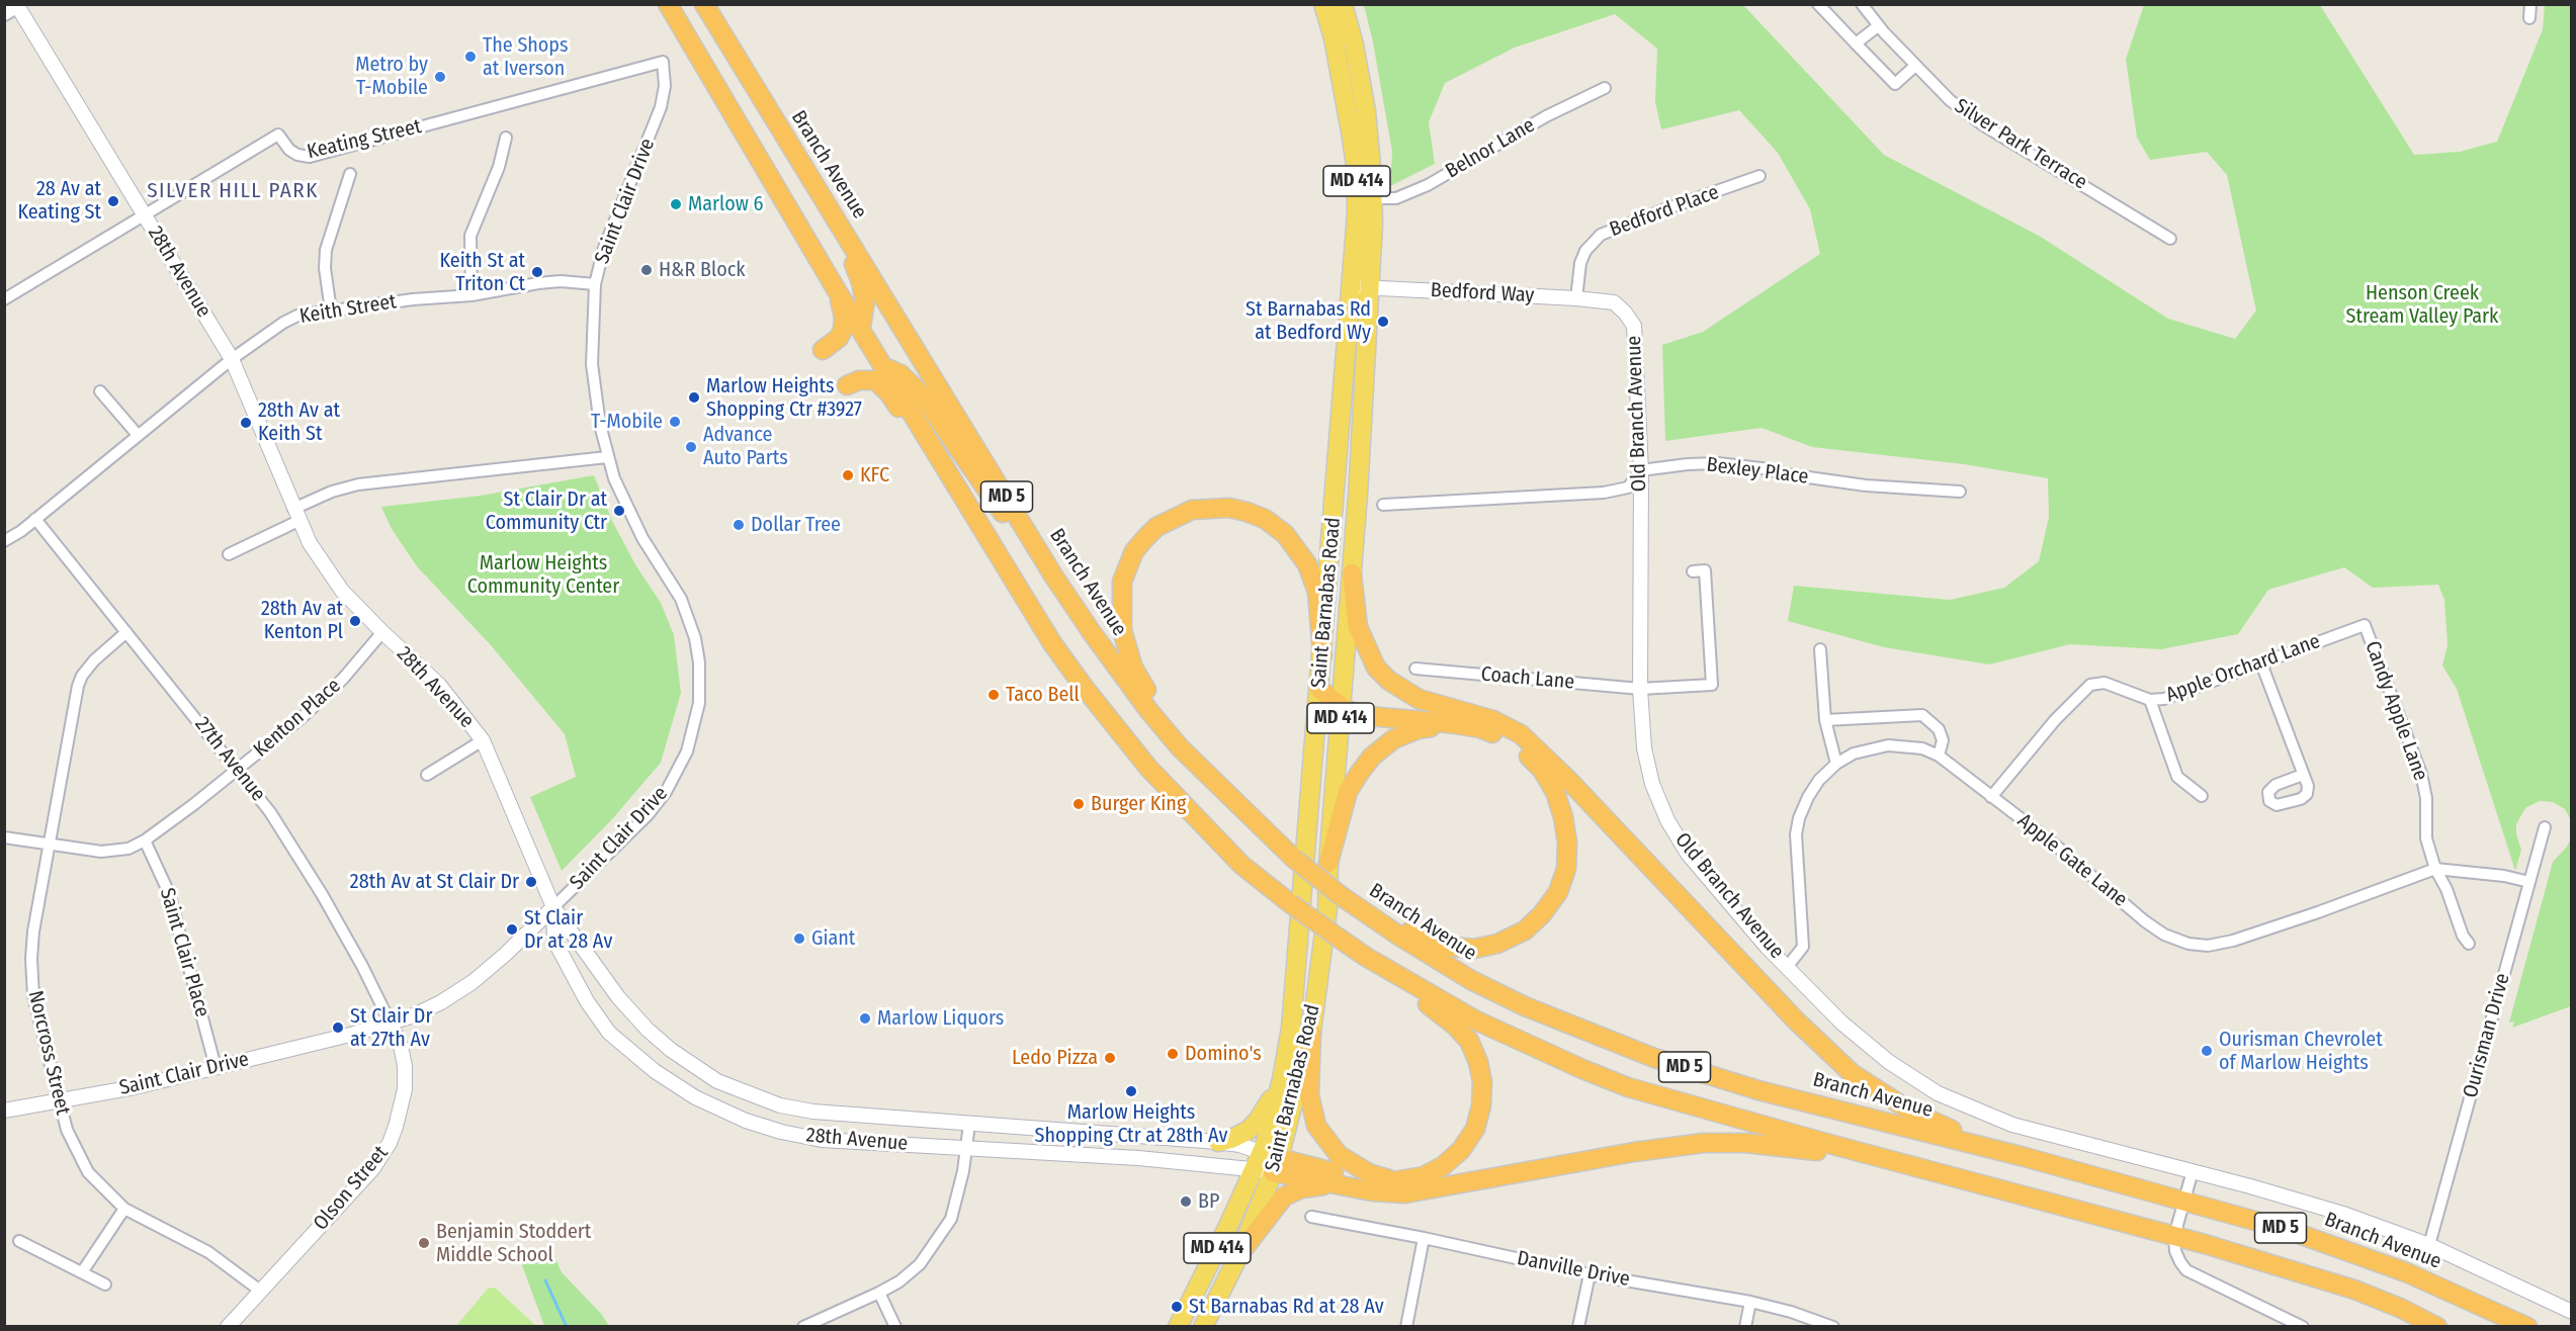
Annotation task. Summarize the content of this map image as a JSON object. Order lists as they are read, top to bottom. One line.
{"streets":{"highway":["Branch Avenue","MD 5"],"main road":["MD 414","Saint Barnabas Road"],"street":["Keating Street","Silver Park Terrace","Belnor Lane","Saint Clair Drive","Bedford Place","28th Avenue","Bedford Way","Keith Street","Old Branch Avenue","Bexley Place","Apple Orchard Lane","Coach Lane","Candy Apple Lane","Kenton Place","27th Avenue","Apple Gate Lane","Saint Clair Place","Ourisman Drive","Norcross Street","Olson Street","Danville Drive"]},"crossings":[["Keating Street","Saint Clair Drive"],["Keating Street","28th Avenue"],["Belnor Lane","Saint Barnabas Road"],["Saint Clair Drive","28th Avenue"],["Saint Clair Drive","Keith Street"],["Saint Clair Drive","27th Avenue"],["Saint Clair Drive","Saint Clair Place"],["Saint Clair Drive","Norcross Street"],["Saint Clair Drive","Olson Street"],["Bedford Place","Bedford Way"],["28th Avenue","Keith Street"],["28th Avenue","Saint Barnabas Road"],["28th Avenue","Kenton Place"],["Bedford Way","Old Branch Avenue"],["Bedford Way","Saint Barnabas Road"],["Keith Street","27th Avenue"],["Old Branch Avenue","Bexley Place"],["Old Branch Avenue","Coach Lane"],["Old Branch Avenue","Apple Gate Lane"],["Old Branch Avenue","Ourisman Drive"],["Apple Orchard Lane","Candy Apple Lane"],["Apple Orchard Lane","Apple Gate Lane"],["Candy Apple Lane","Apple Gate Lane"],["Kenton Place","27th Avenue"],["Kenton Place","Saint Clair Place"],["Kenton Place","Norcross Street"],["27th Avenue","Norcross Street"],["27th Avenue","Olson Street"],["Apple Gate Lane","Ourisman Drive"],["Norcross Street","Olson Street"]],"districts":["SILVER HILL PARK"],"parks":["Henson Creek Stream Valley Park","Marlow Heights Community Center"],"places":["The Shops at Iverson","Metro by T-Mobile","28 Av at Keating St","Marlow 6","H&R Block","Keith St at Triton Ct","St Barnabas Rd at Bedford Wy","Marlow Heights Shopping Ctr #3927","T-Mobile","28th Av at Keith St","Advance Auto Parts","KFC","St Clair Dr at Community Ctr","Dollar Tree","28th Av at Kenton Pl","Taco Bell","Burger King","28th Av at St Clair Dr","St Clair Dr at 28 Av","Giant","Marlow Liquors","St Clair Dr at 27th Av","Ourisman Chevrolet of Marlow Heights","Domino's","Ledo Pizza","Marlow Heights Shopping Ctr at 28th Av","BP","Benjamin Stoddert Middle School","St Barnabas Rd at 28 Av"]}
